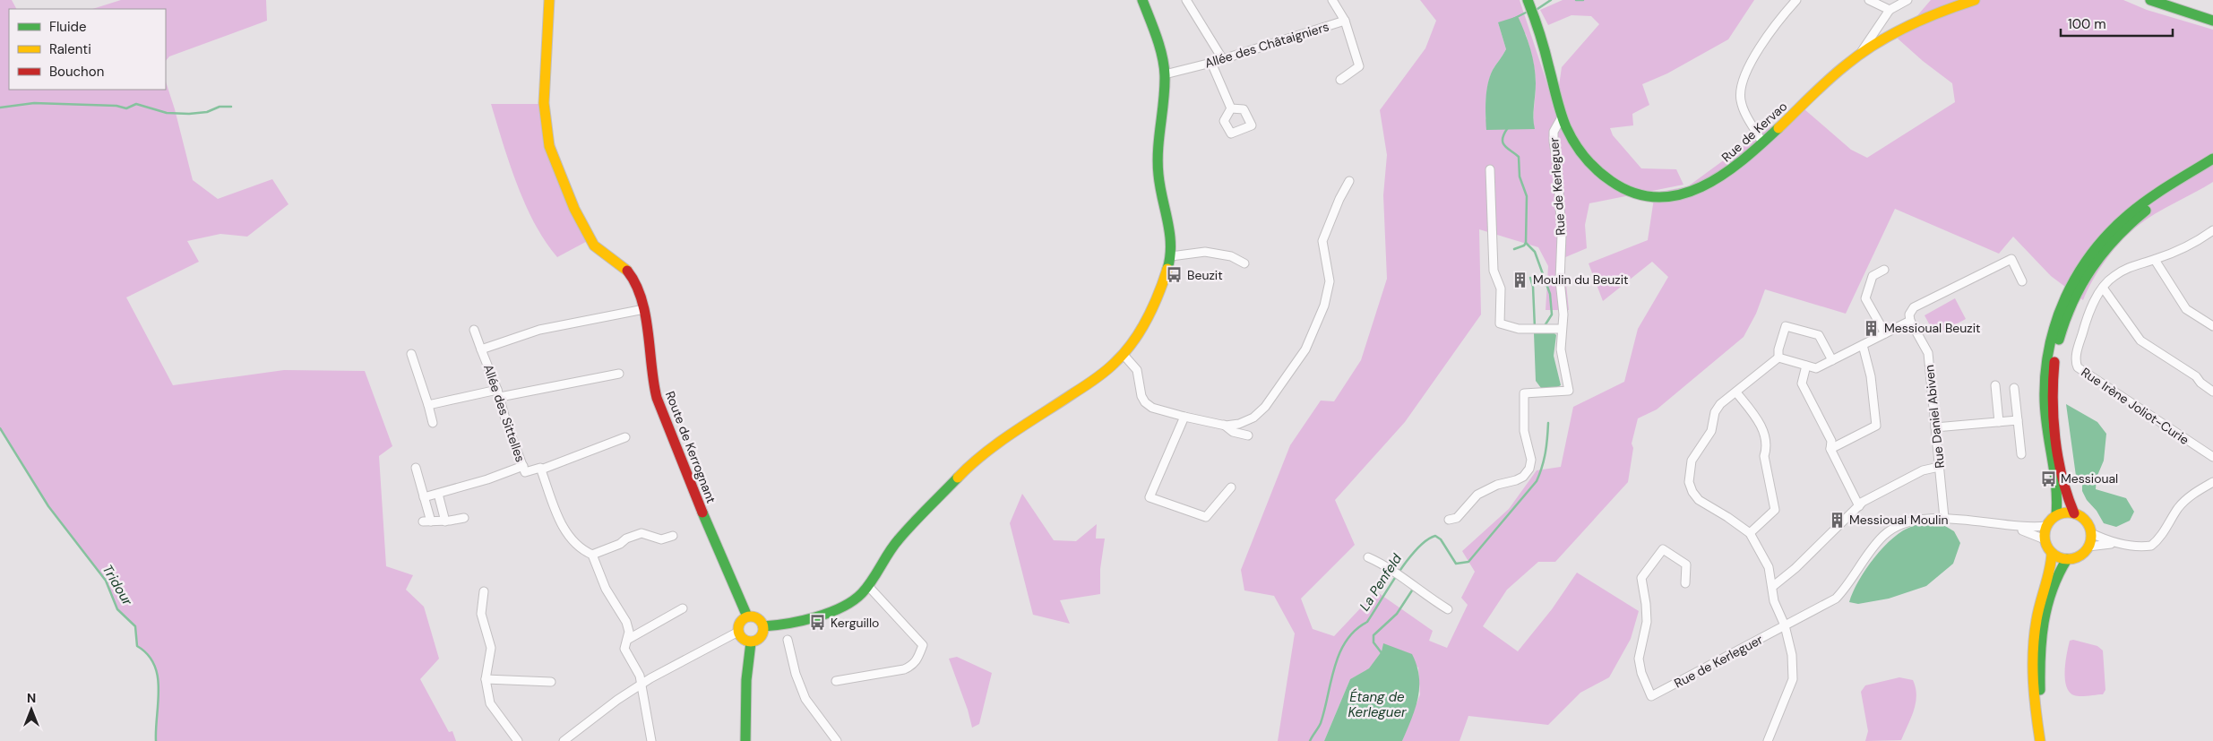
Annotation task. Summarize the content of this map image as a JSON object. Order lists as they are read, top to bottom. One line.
{"streets":{"main road":["Rue de Kervao","Route de Kerrognant"],"street":["Allée des Châtaigniers","Rue de Kerleguer","Rue Irène Joliot-Curie","Allée des Sittelles","Rue Daniel Abiven"]},"crossings":[["Rue de Kervao","Rue de Kerleguer"],["Rue de Kerleguer","Rue Daniel Abiven"],["Allée des Sittelles","Route de Kerrognant"]],"water":["La Penfeld","Tridour","Étang de Kerleguer"],"places":{"bus stop":["Beuzit","Messioual","Kerguillo"],"building":["Moulin du Beuzit","Messioual Beuzit","Messioual Moulin"]},"legend":["Fluide","Ralenti","Bouchon"],"scale_bar":"100 m","north":"top"}
